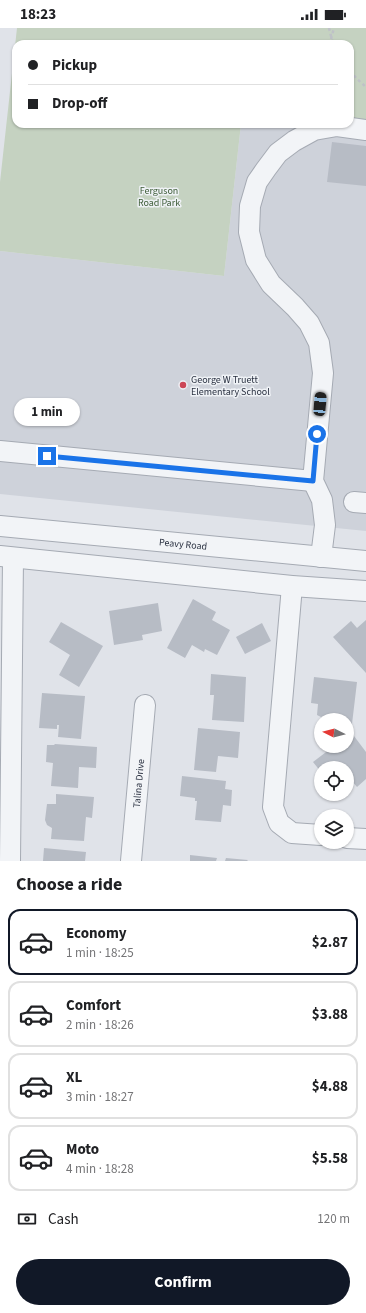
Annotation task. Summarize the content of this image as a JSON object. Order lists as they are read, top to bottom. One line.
{"streets":{"street":["Peavy Road","Talina Drive"]},"parks":["Ferguson Road Park"],"places":["George W Truett Elementary School"],"north":"left","page":{"status":"18:23","banner":["Pickup","Drop-off"],"bubble":"1 min","heading":"Choose a ride","list":[{"name":"Economy","note":"1 min · 18:25","value":"$2.87"},{"name":"Comfort","note":"2 min · 18:26","value":"$3.88"},{"name":"XL","note":"3 min · 18:27","value":"$4.88"},{"name":"Moto","note":"4 min · 18:28","value":"$5.58"}],"pay":["Cash","120 m"],"buttons":"Confirm"}}
